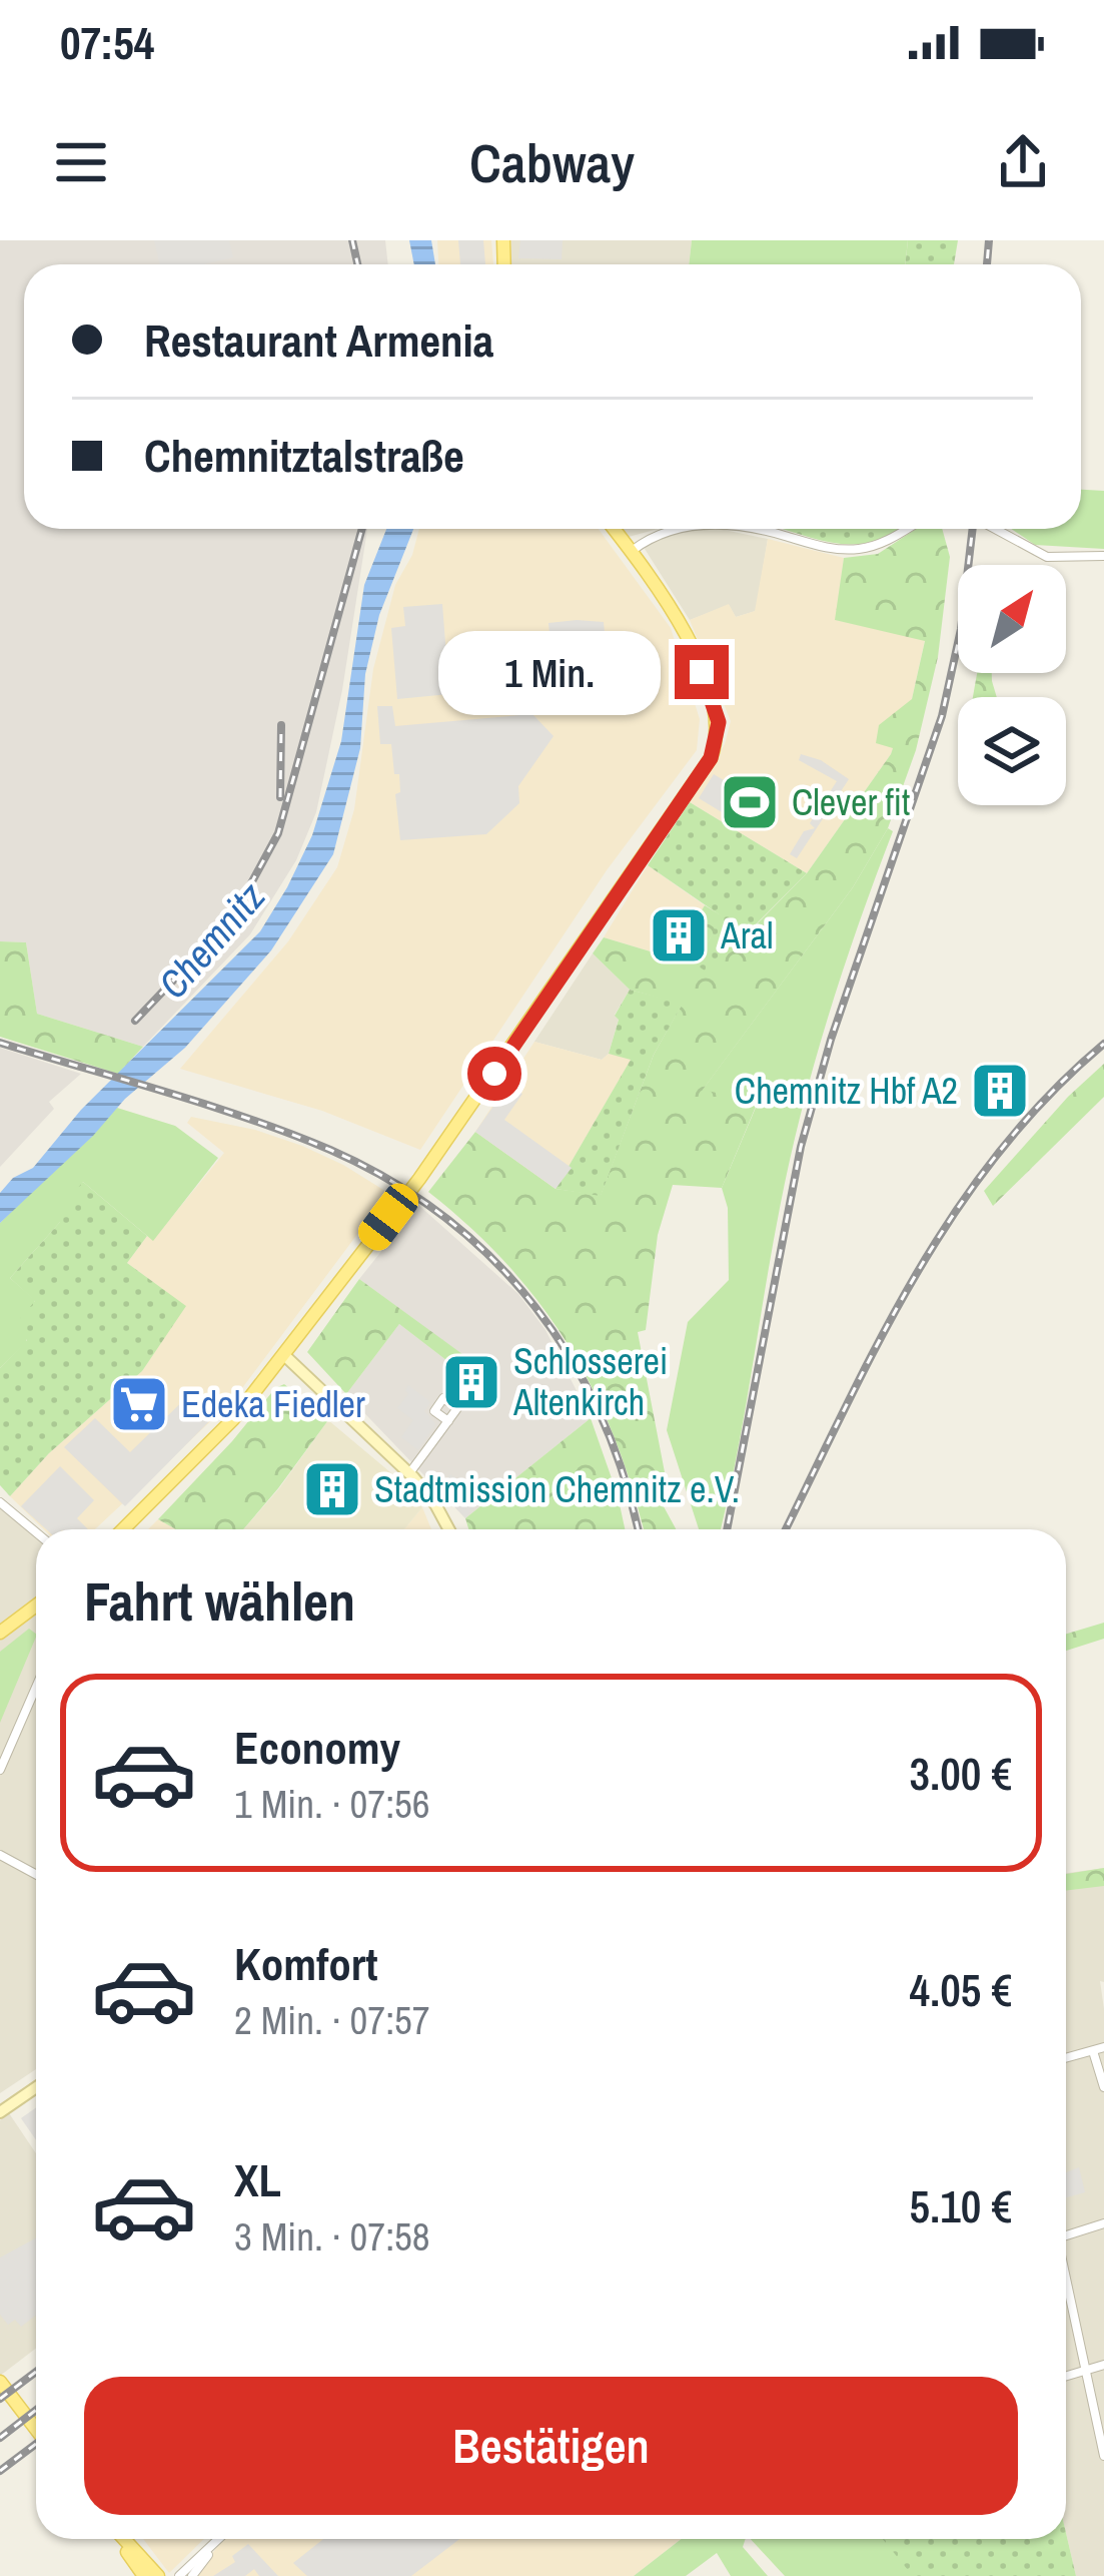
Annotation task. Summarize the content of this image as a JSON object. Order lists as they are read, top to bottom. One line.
{"water":["Chemnitz"],"places":{"sports":["Clever fit"],"building":["Aral","Chemnitz Hbf A2","Schlosserei Altenkirch","Stadtmission Chemnitz e.V."],"supermarket":["Edeka Fiedler"]},"north":"top right","page":{"status":"07:54","header":"Cabway","banner":["Restaurant Armenia","Chemnitztalstraße"],"bubble":"1 Min.","heading":"Fahrt wählen","list":[{"name":"Economy","note":"1 Min. · 07:56","value":"3.00 €"},{"name":"Komfort","note":"2 Min. · 07:57","value":"4.05 €"},{"name":"XL","note":"3 Min. · 07:58","value":"5.10 €"}],"buttons":"Bestätigen"}}
